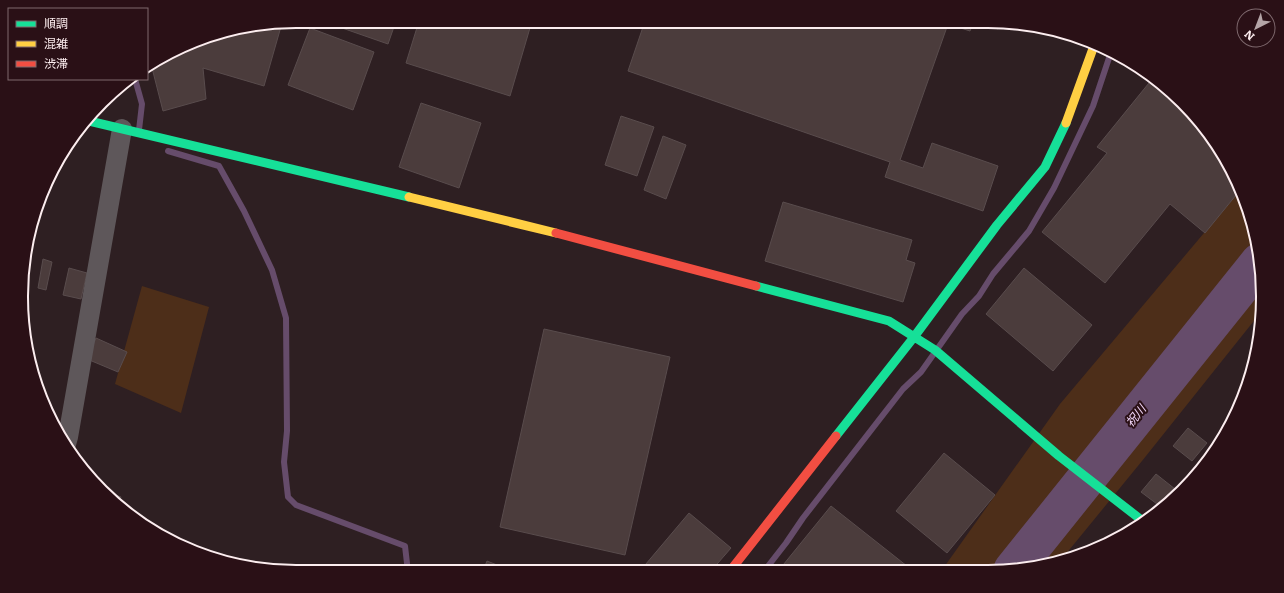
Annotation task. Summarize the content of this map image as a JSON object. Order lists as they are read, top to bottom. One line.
{"water":["祝川"],"legend":["順調","混雑","渋滞"],"north":"bottom left"}
